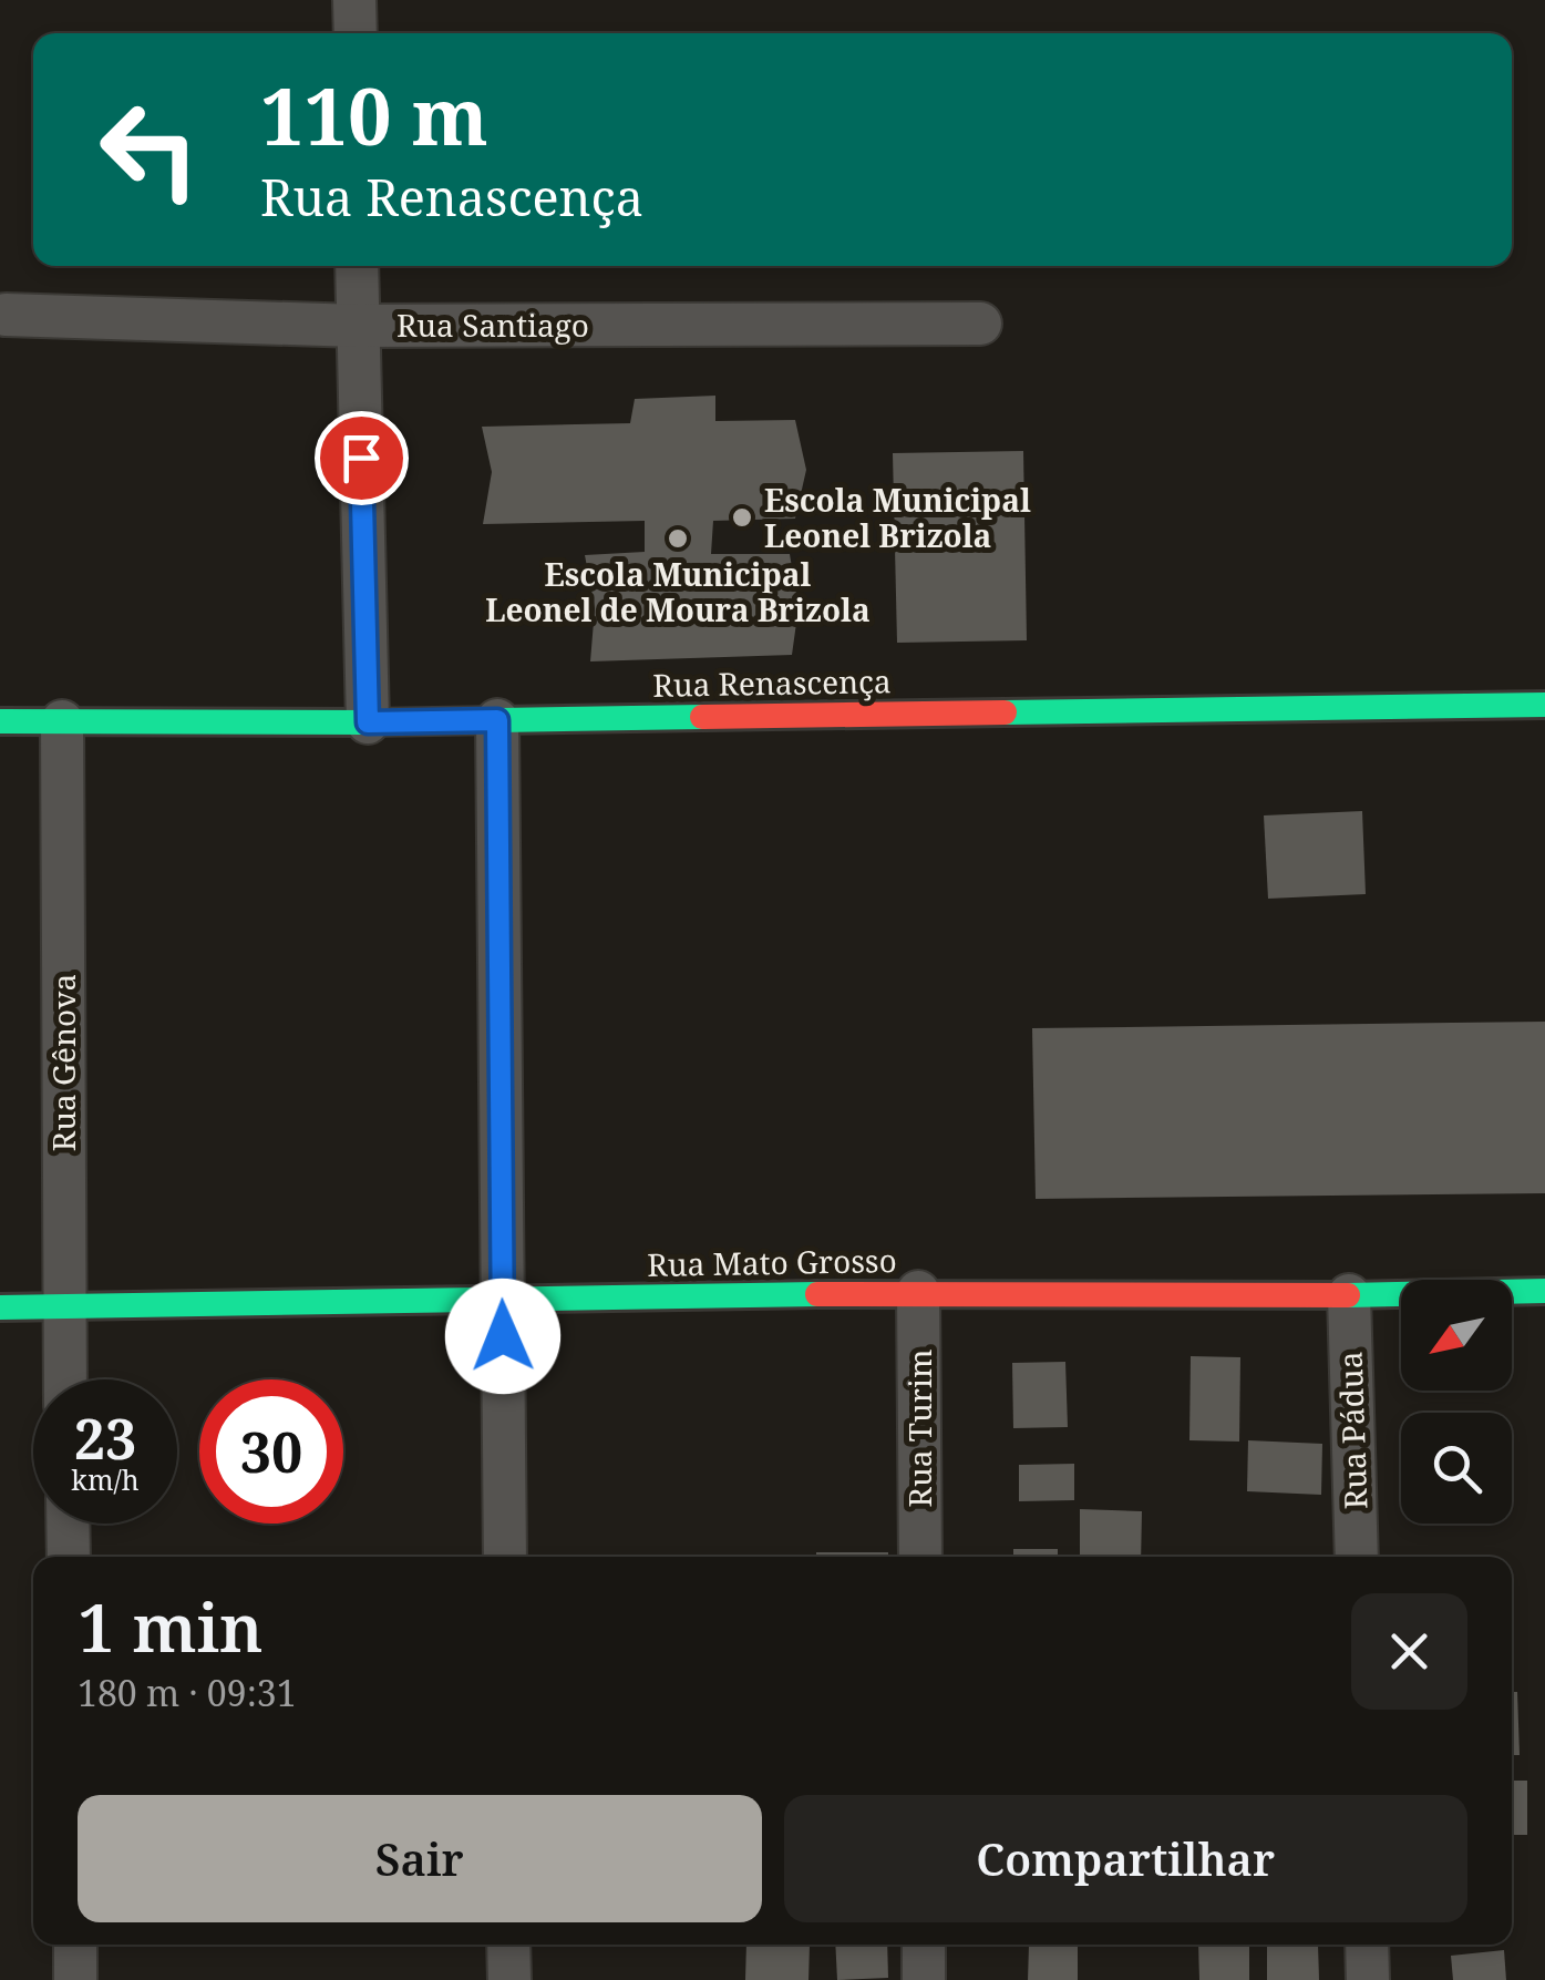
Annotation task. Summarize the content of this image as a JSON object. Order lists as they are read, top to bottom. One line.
{"streets":{"street":["Rua Santiago","Rua Renascença","Rua Gênova","Rua Mato Grosso","Rua Turim","Rua Pádua"]},"crossings":[["Rua Renascença","Rua Gênova"],["Rua Gênova","Rua Mato Grosso"],["Rua Mato Grosso","Rua Turim"],["Rua Mato Grosso","Rua Pádua"]],"places":["Escola Municipal Leonel Brizola","Escola Municipal Leonel de Moura Brizola"],"north":"bottom left","page":{"turn":["110 m","Rua Renascença"],"speed":"23 km/h","limit":"30","heading":["1 min","180 m · 09:31"],"buttons":["Sair","Compartilhar"]}}
